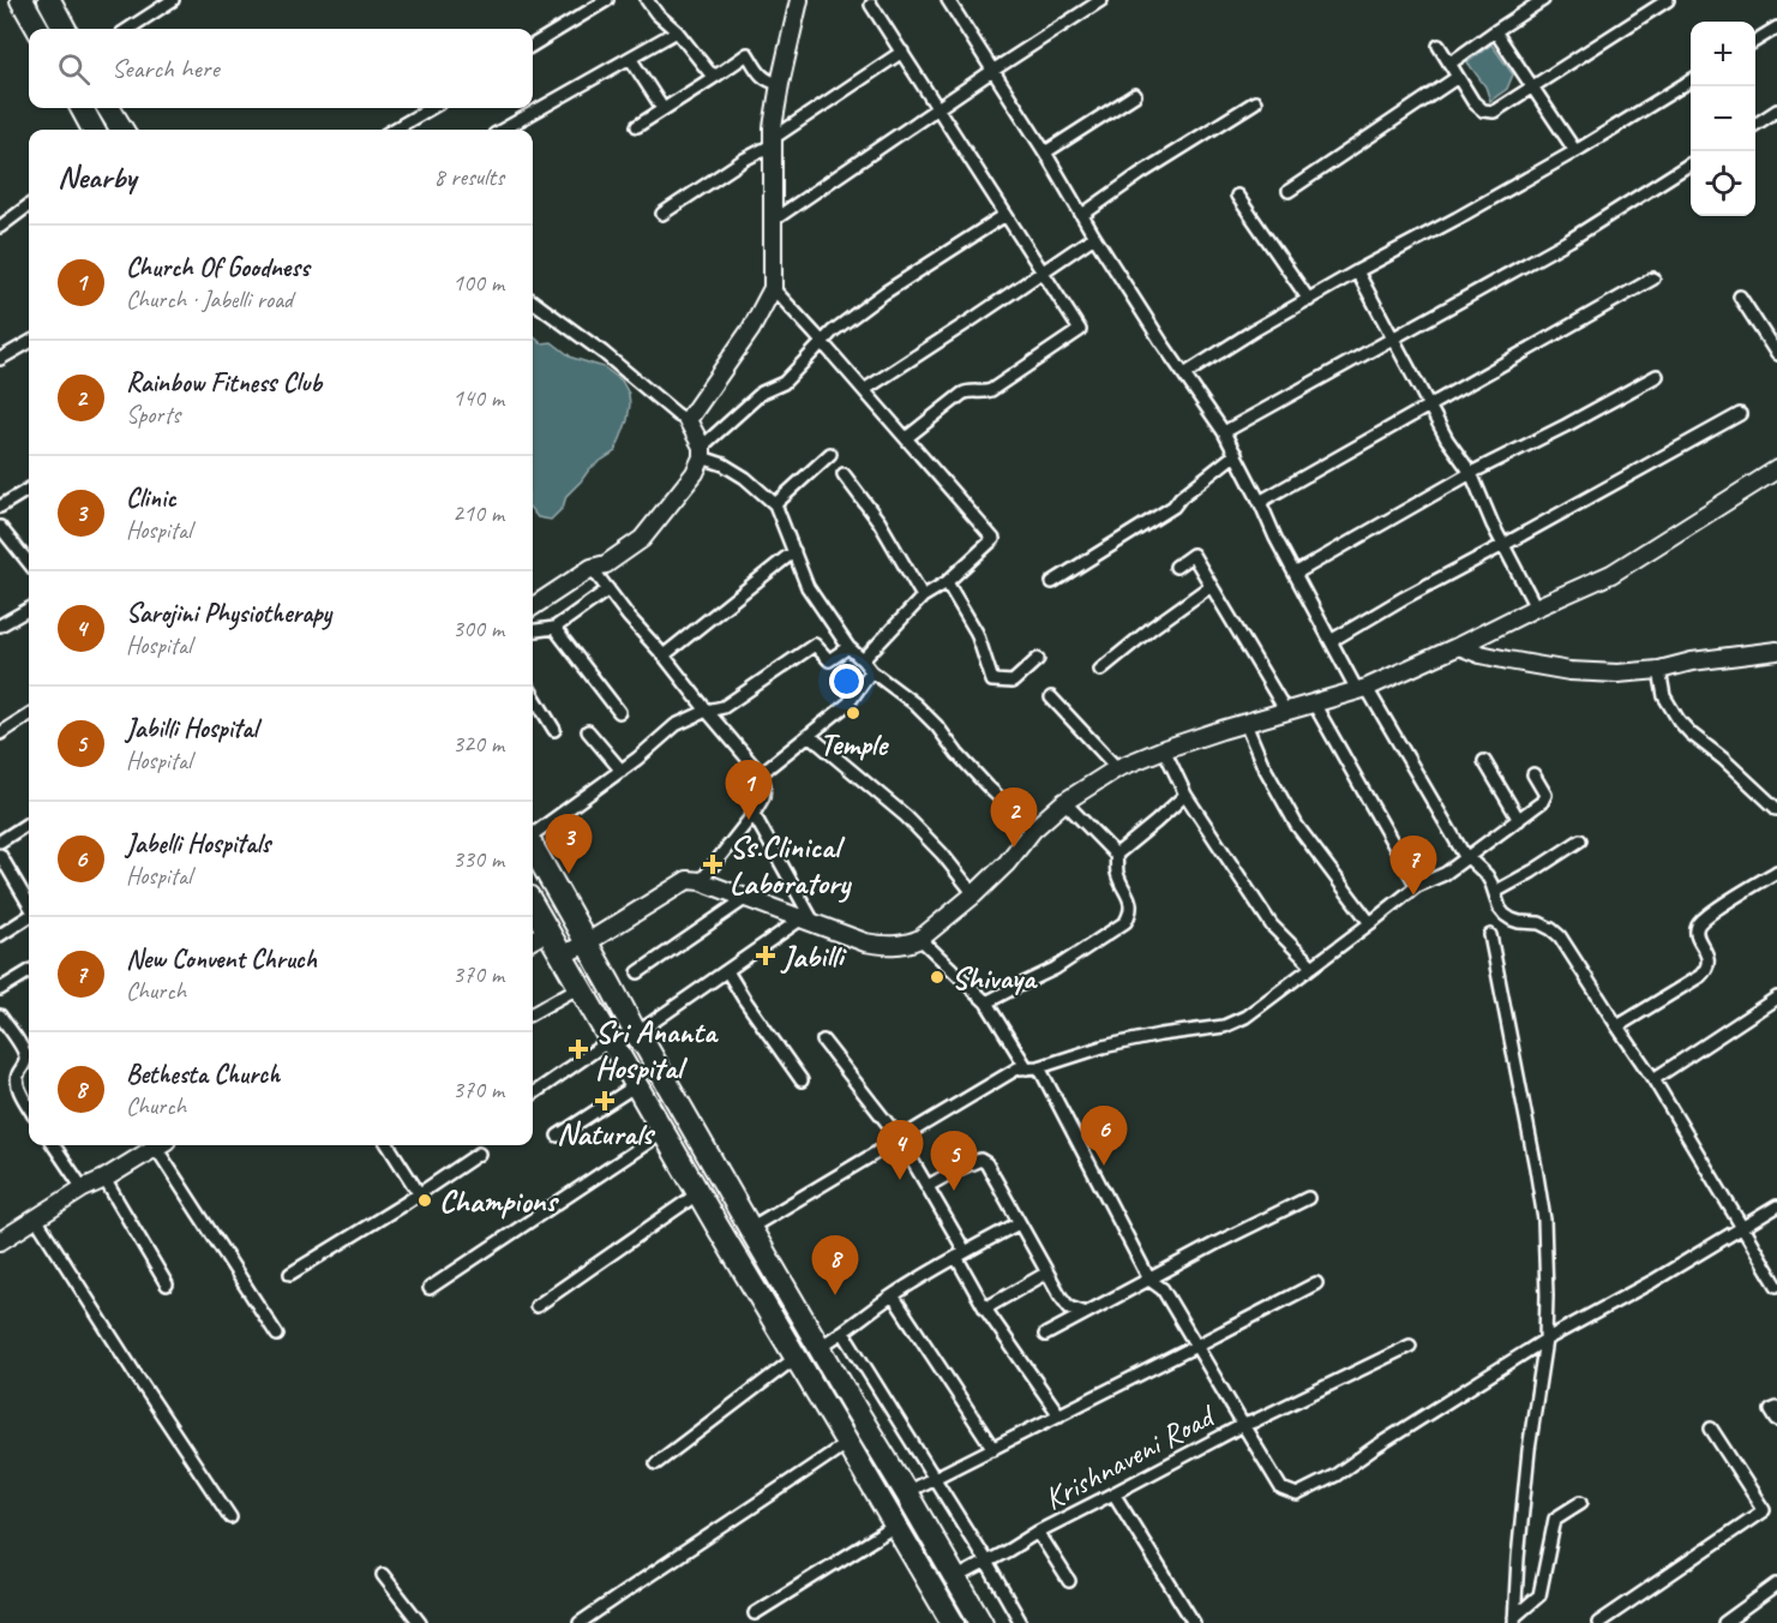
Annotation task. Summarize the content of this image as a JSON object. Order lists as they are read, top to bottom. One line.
{"streets":{"street":["Krishnaveni Road"]},"places":{"other":["Temple","Shivaya","Champions"],"health":["Ss.Clinical Laboratory","Jabilli","Sri Ananta Hospital","Naturals"]},"page":{"map_buttons":["+","−"],"search":"Search here","heading":["Nearby","8 results"],"list":[{"mark":"1","name":"Church Of Goodness","note":"Church · Jabelli road","value":"100 m"},{"mark":"2","name":"Rainbow Fitness Club","note":"Sports","value":"140 m"},{"mark":"3","name":"Clinic","note":"Hospital","value":"210 m"},{"mark":"4","name":"Sarojini Physiotherapy","note":"Hospital","value":"300 m"},{"mark":"5","name":"Jabilli Hospital","note":"Hospital","value":"320 m"},{"mark":"6","name":"Jabelli Hospitals","note":"Hospital","value":"330 m"},{"mark":"7","name":"New Convent Chruch","note":"Church","value":"370 m"},{"mark":"8","name":"Bethesta Church","note":"Church","value":"370 m"}],"pins":["1","2","3","7","6","4","5","8"]}}
